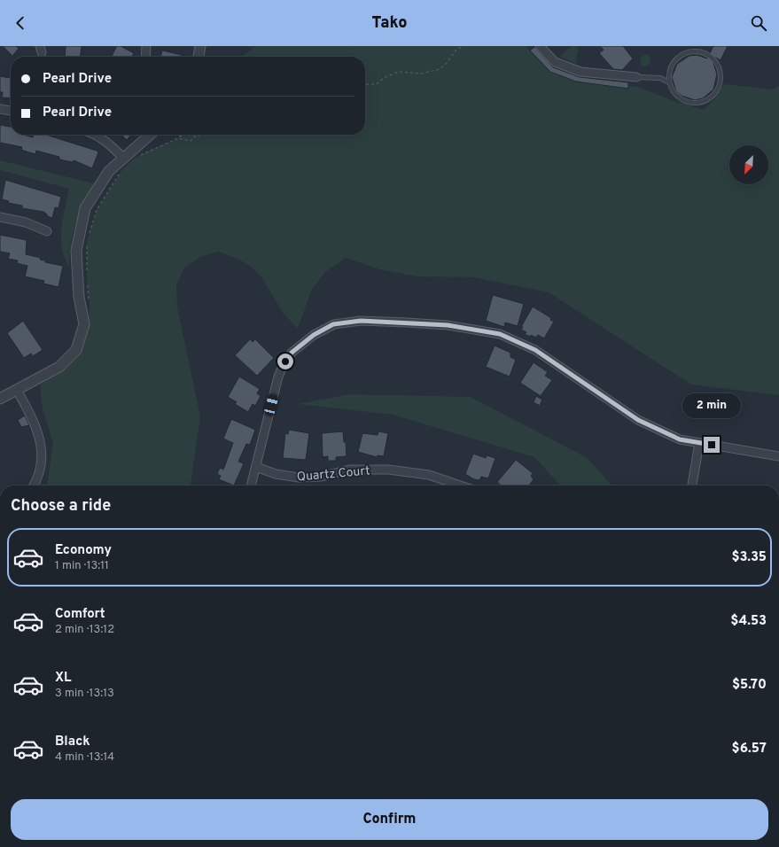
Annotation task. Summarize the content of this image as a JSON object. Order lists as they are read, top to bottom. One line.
{"streets":{"street":["Quartz Court"]},"north":"bottom left","page":{"header":"Tako","banner":["Pearl Drive","Pearl Drive"],"bubble":"2 min","heading":"Choose a ride","list":[{"name":"Economy","note":"1 min · 13:11","value":"$3.35"},{"name":"Comfort","note":"2 min · 13:12","value":"$4.53"},{"name":"XL","note":"3 min · 13:13","value":"$5.70"},{"name":"Black","note":"4 min · 13:14","value":"$6.57"}],"buttons":"Confirm"}}
